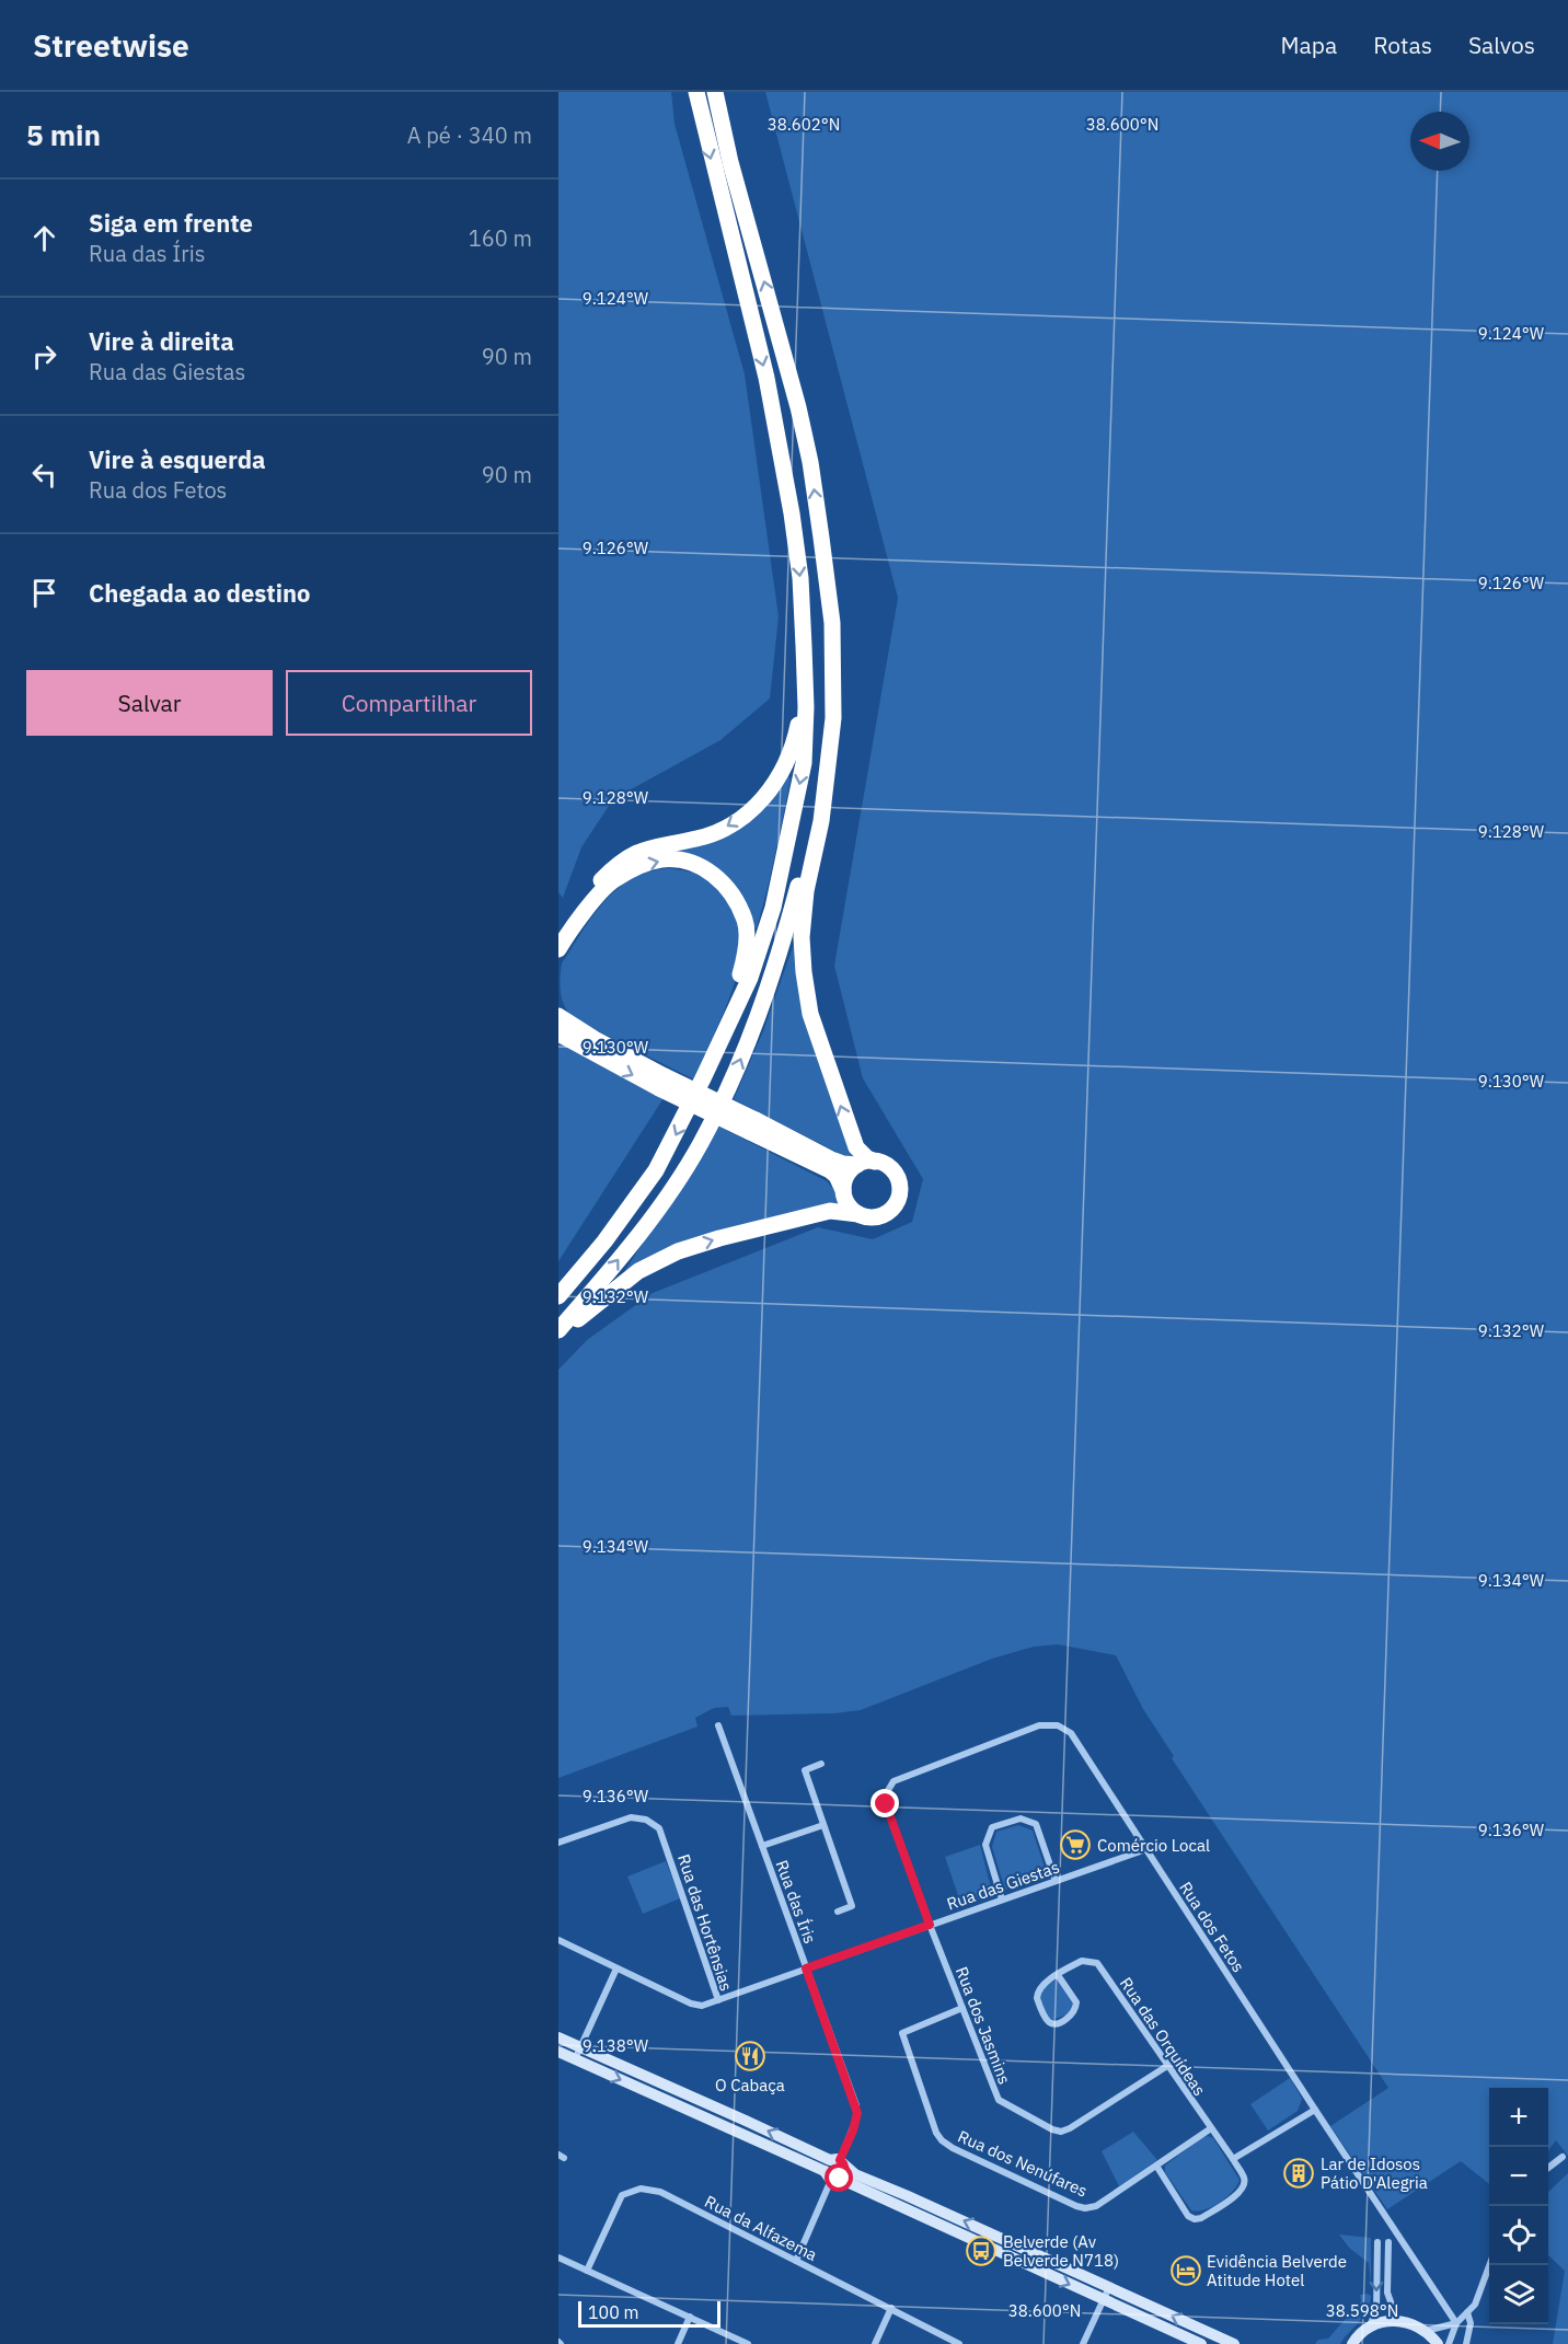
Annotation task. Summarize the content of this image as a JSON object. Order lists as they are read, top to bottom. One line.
{"streets":{"street":["Rua das Giestas","Rua das Íris","Rua das Hortênsias","Rua dos Fetos","Rua dos Jasmins","Rua das Orquídeas","Rua dos Nenúfares","Rua da Alfazema"]},"crossings":[["Rua das Giestas","Rua das Íris"],["Rua das Giestas","Rua das Hortênsias"],["Rua das Giestas","Rua dos Fetos"],["Rua das Giestas","Rua dos Jasmins"],["Rua das Íris","Rua da Alfazema"],["Rua dos Fetos","Rua dos Jasmins"],["Rua dos Jasmins","Rua das Orquídeas"],["Rua dos Jasmins","Rua dos Nenúfares"],["Rua das Orquídeas","Rua dos Nenúfares"]],"places":{"supermarket":["Comércio Local"],"restaurant":["O Cabaça"],"building":["Lar de Idosos Pátio D'Alegria"],"bus stop":["Belverde (Av Belverde N718)"],"hotel":["Evidência Belverde Atitude Hotel"]},"scale_bar":"100 m","north":"left","page":{"header":"Streetwise","nav":["Mapa","Rotas","Salvos"],"heading":["5 min","A pé · 340 m"],"list":[["Siga em frente","Rua das Íris","160 m"],["Vire à direita","Rua das Giestas","90 m"],["Vire à esquerda","Rua dos Fetos","90 m"],"Chegada ao destino"],"buttons":["Salvar","Compartilhar"],"map_buttons":["+","−"],"scale":"100 m"},"coordinates":["38.602°N","38.600°N","9.124°W","9.126°W","9.128°W","9.130°W","9.132°W","9.134°W","9.136°W","9.138°W","38.598°N"]}
